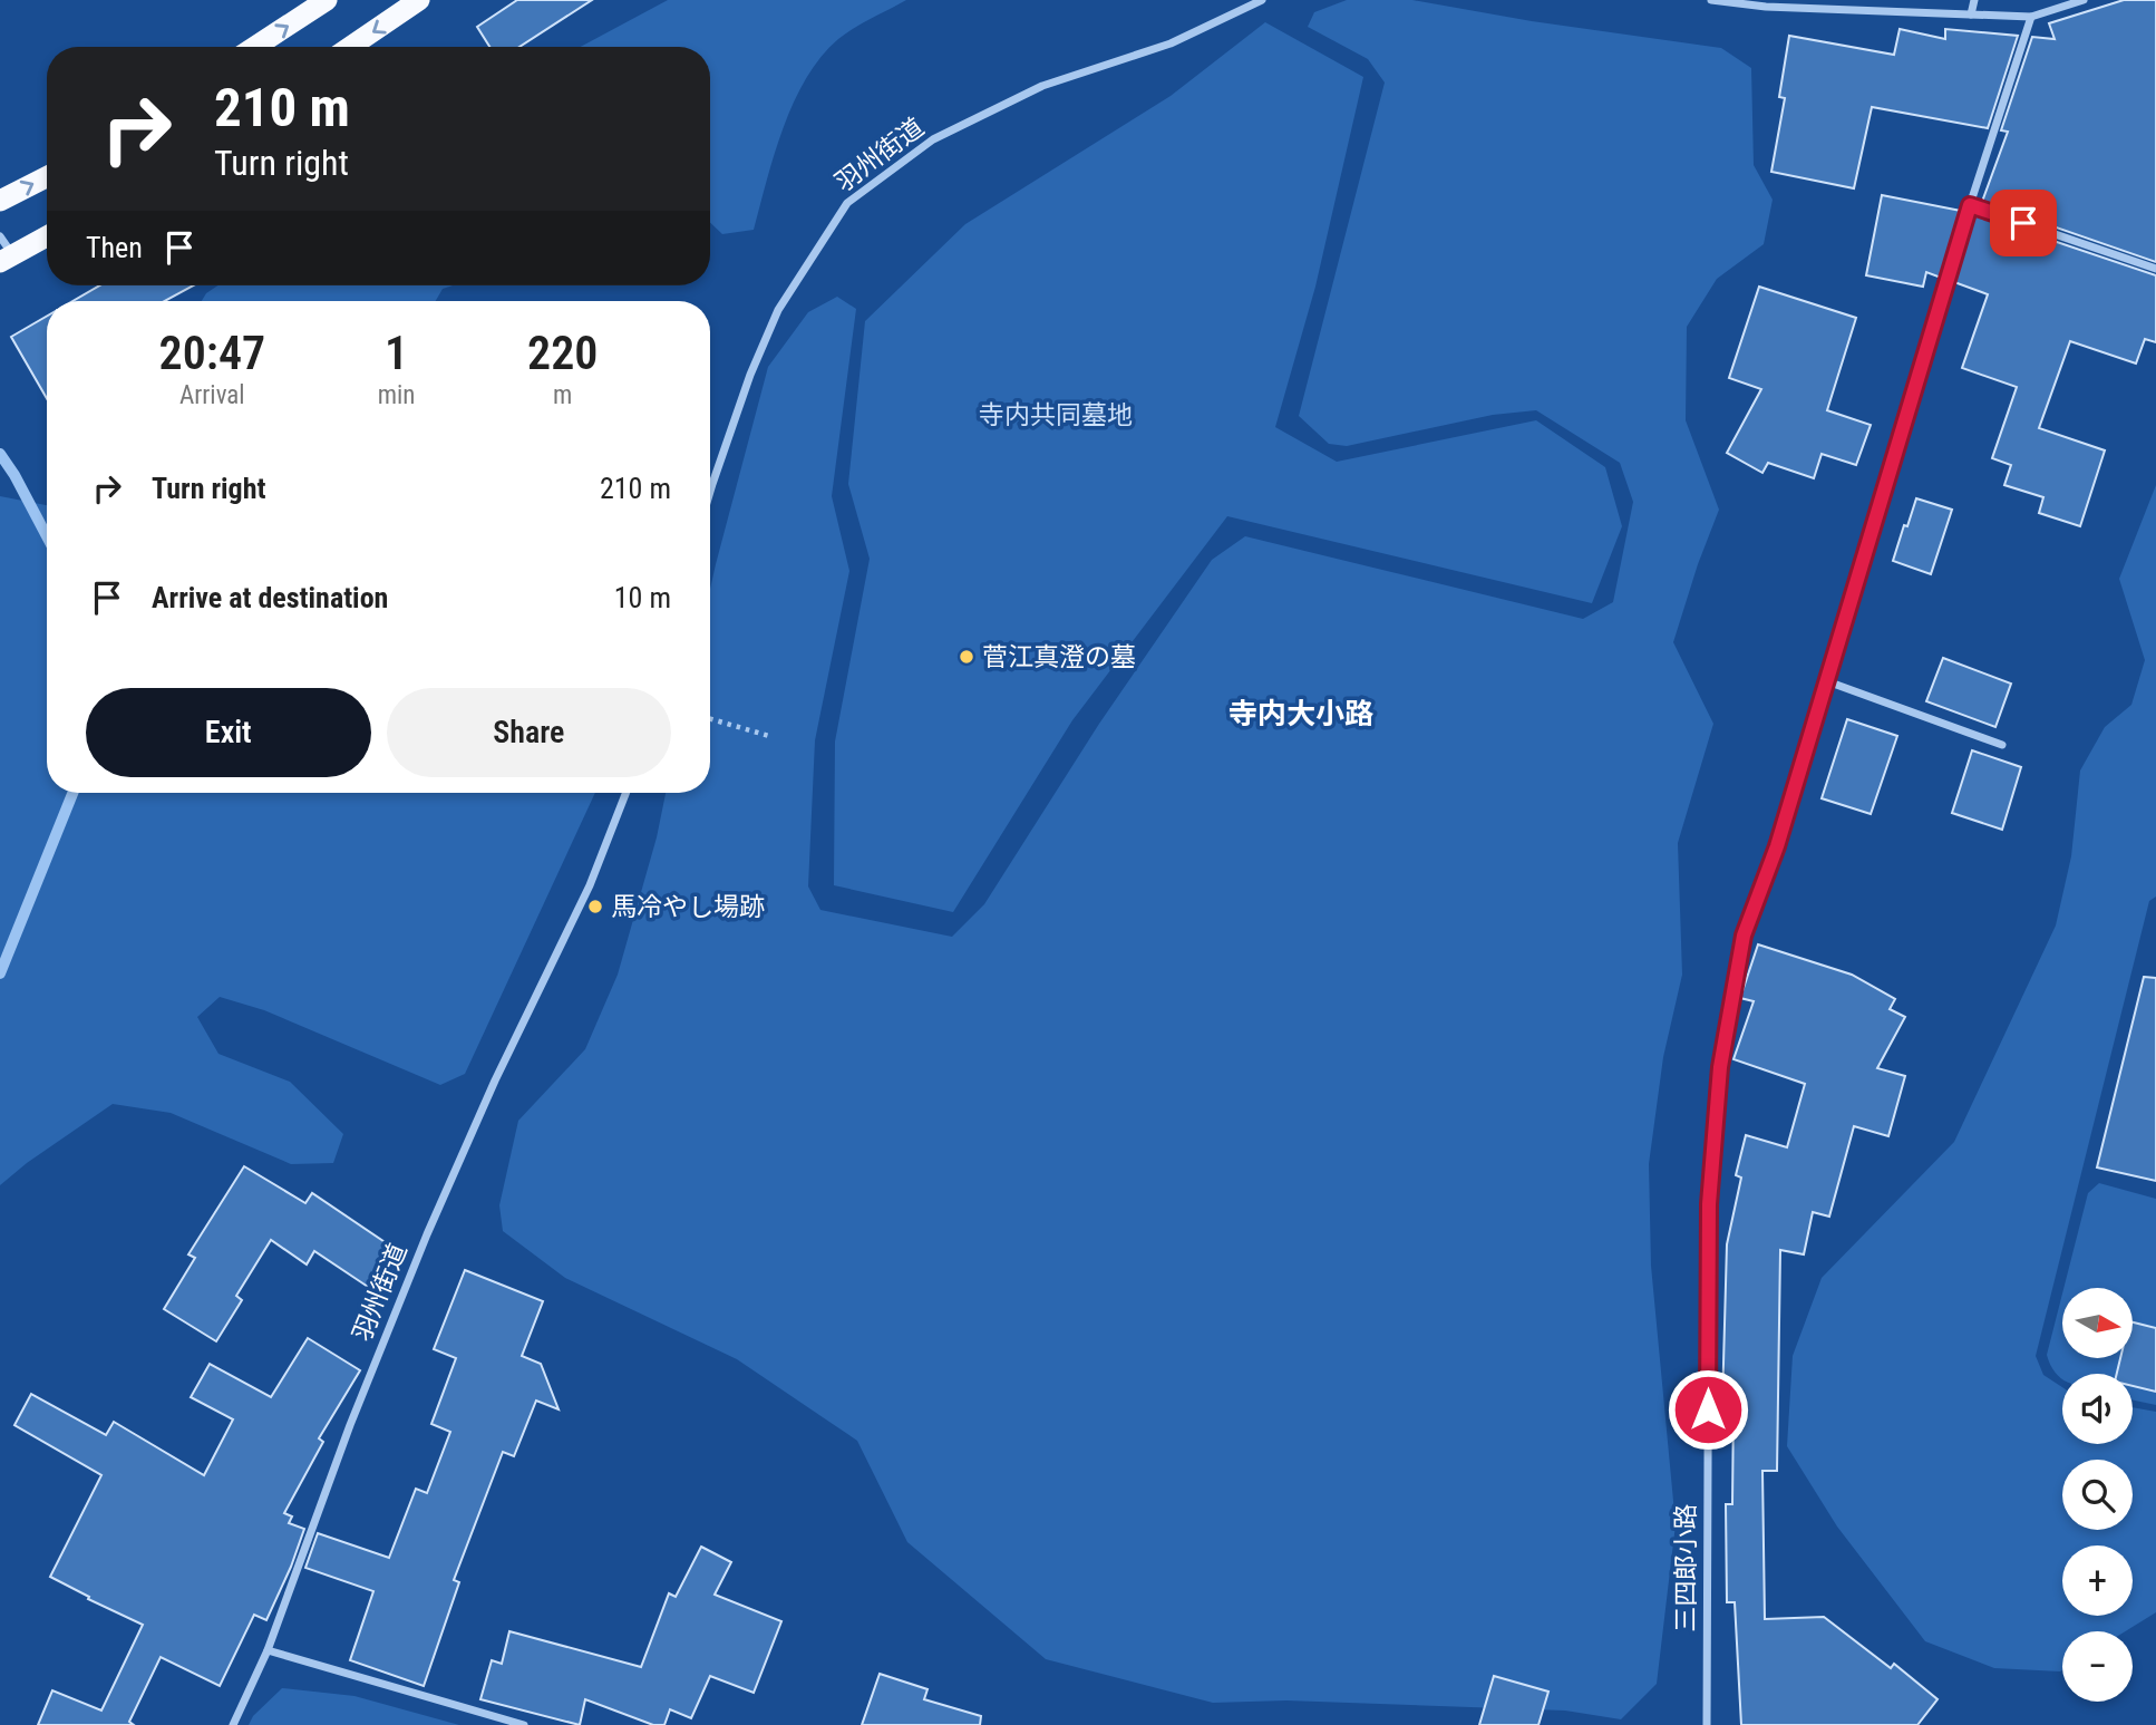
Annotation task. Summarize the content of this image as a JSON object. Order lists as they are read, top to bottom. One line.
{"streets":{"street":["羽州街道","三四郎小路"]},"districts":["寺内大小路"],"parks":["寺内共同墓地"],"places":["菅江真澄の墓","馬冷やし場跡"],"north":"right","page":{"turn":["210 m","Turn right"],"then":"Then","eta":["20:47","Arrival","1","min","220","m"],"list":[{"name":"Turn right","value":"210 m"},{"name":"Arrive at destination","value":"10 m"}],"buttons":["Exit","Share"],"map_buttons":["+","−"]}}
